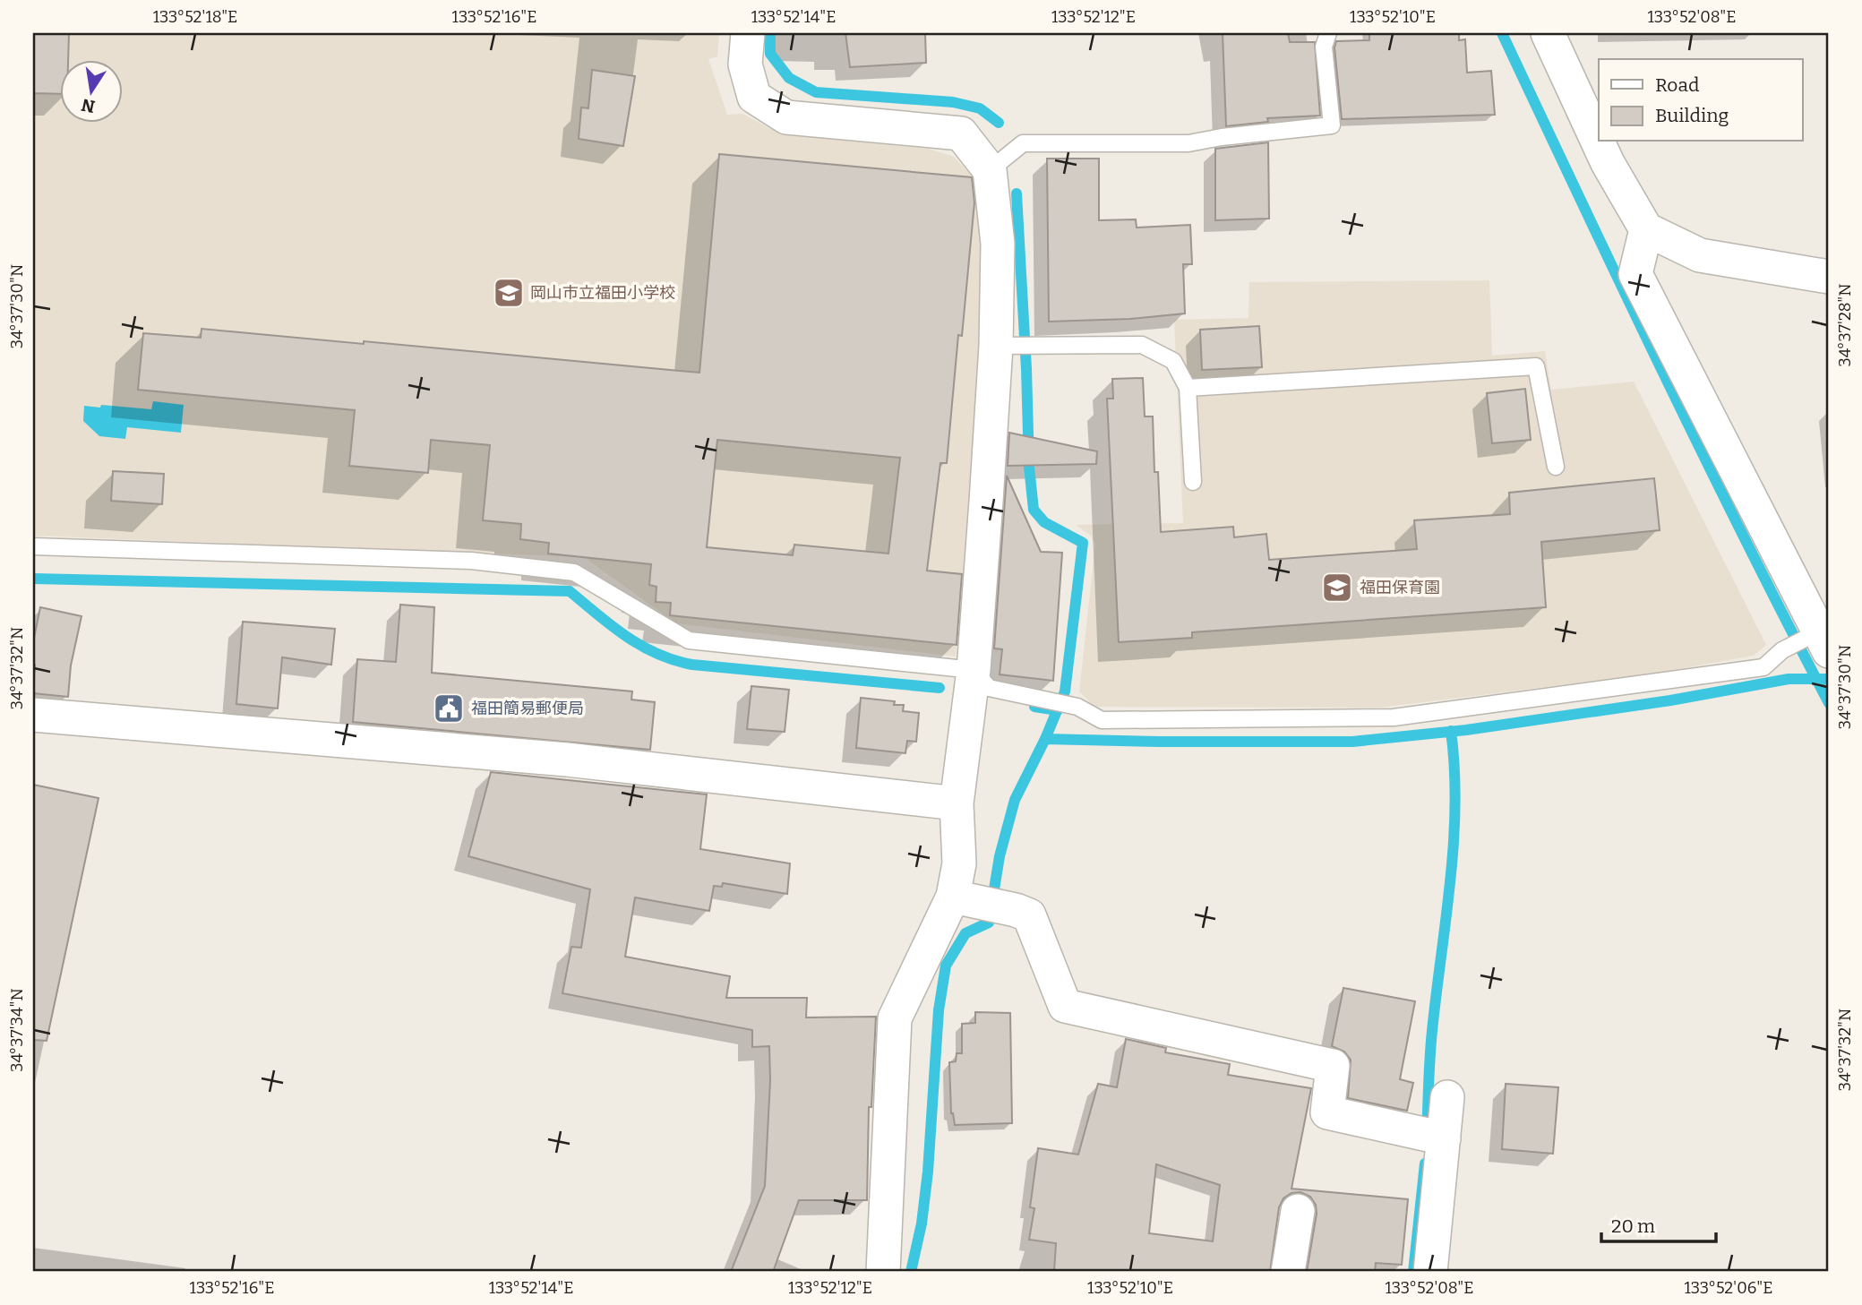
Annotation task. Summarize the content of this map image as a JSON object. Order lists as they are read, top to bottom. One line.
{"places":{"school or university":["岡山市立福田小学校","福田保育園"],"public building":["福田簡易郵便局"]},"legend":["Road","Building"],"scale_bar":"20 m","north":"bottom","coordinates":["133°52'18\"E","133°52'16\"E","133°52'14\"E","133°52'12\"E","133°52'10\"E","133°52'08\"E","34°37'30\"N","34°37'28\"N","34°37'32\"N","34°37'34\"N","133°52'06\"E"]}
